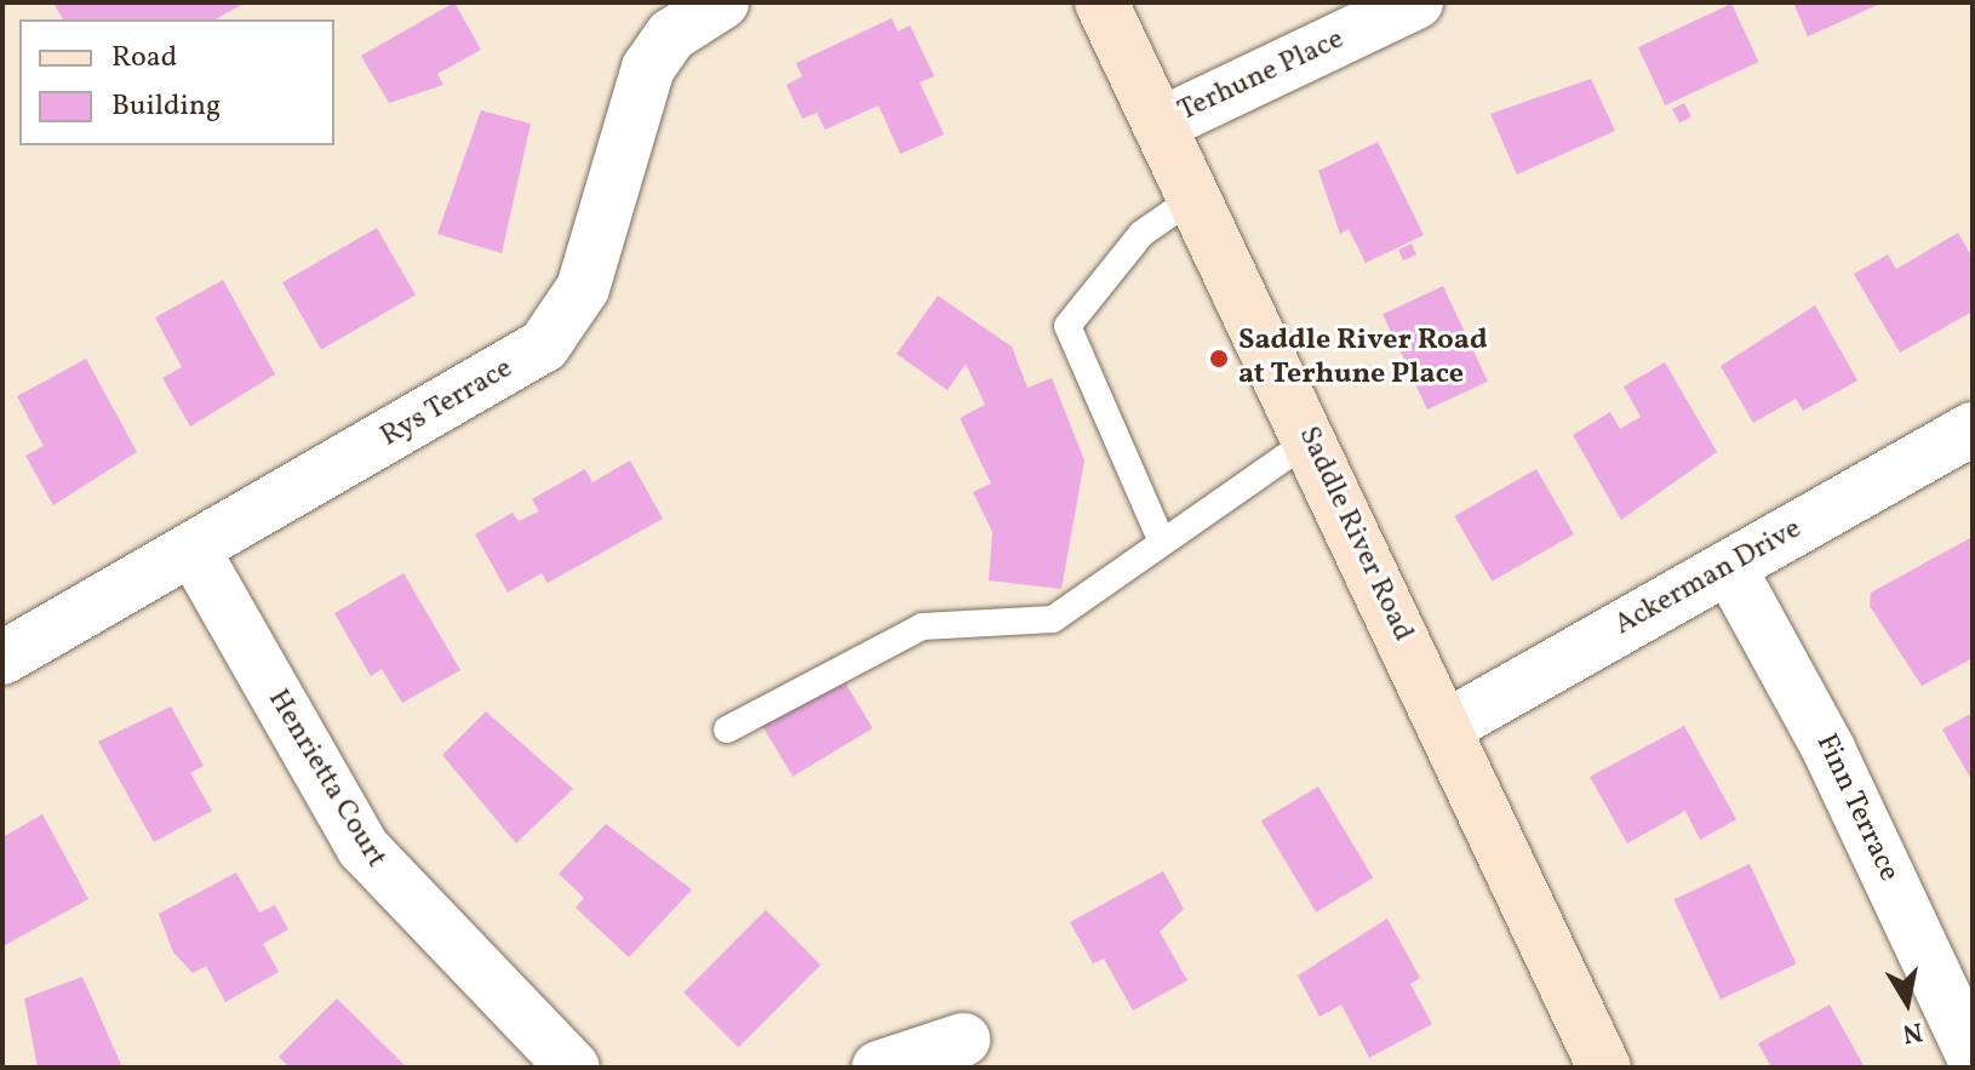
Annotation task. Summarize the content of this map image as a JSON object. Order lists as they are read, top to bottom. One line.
{"streets":{"main road":["Saddle River Road"],"street":["Terhune Place","Rys Terrace","Ackerman Drive","Henrietta Court","Finn Terrace"]},"crossings":[["Terhune Place","Saddle River Road"],["Rys Terrace","Henrietta Court"],["Saddle River Road","Ackerman Drive"],["Ackerman Drive","Finn Terrace"]],"places":["Saddle River Road at Terhune Place"],"legend":["Road","Building"],"north":"bottom"}
